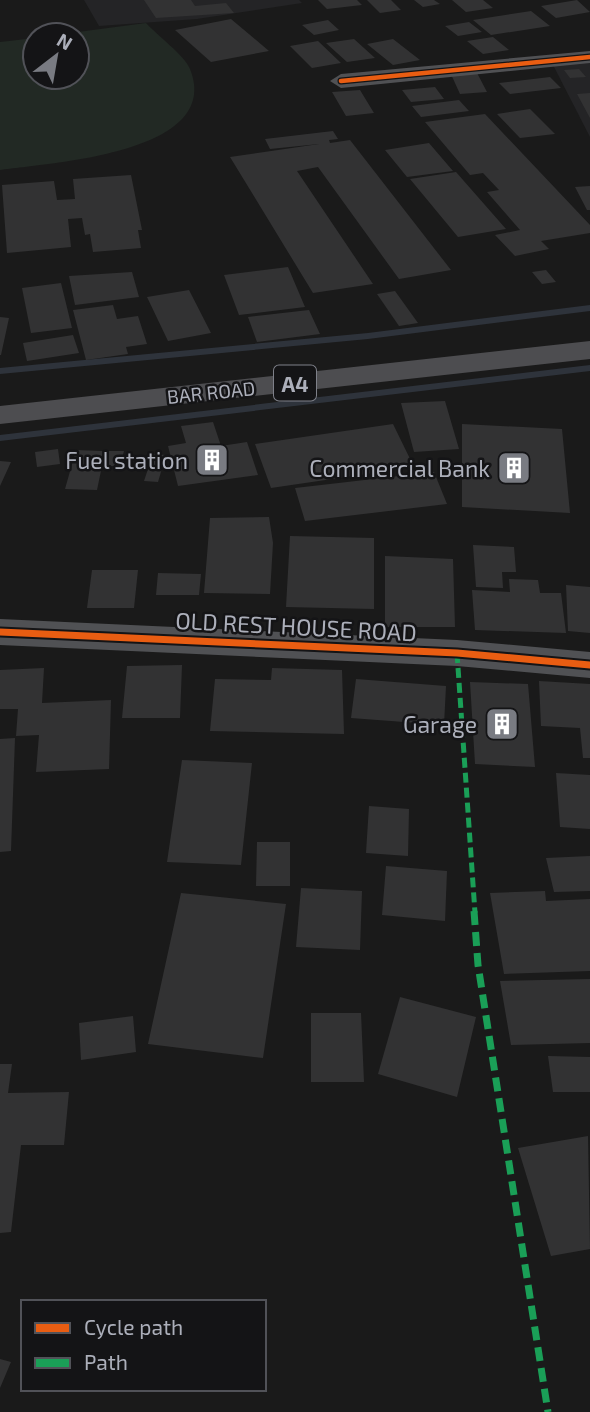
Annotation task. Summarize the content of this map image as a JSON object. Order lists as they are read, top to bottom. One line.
{"streets":{"highway":["A4","BAR ROAD"],"street":["OLD REST HOUSE ROAD"]},"places":{"building":["Fuel station","Commercial Bank","Garage"]},"legend":["Cycle path","Path"],"north":"top right"}
